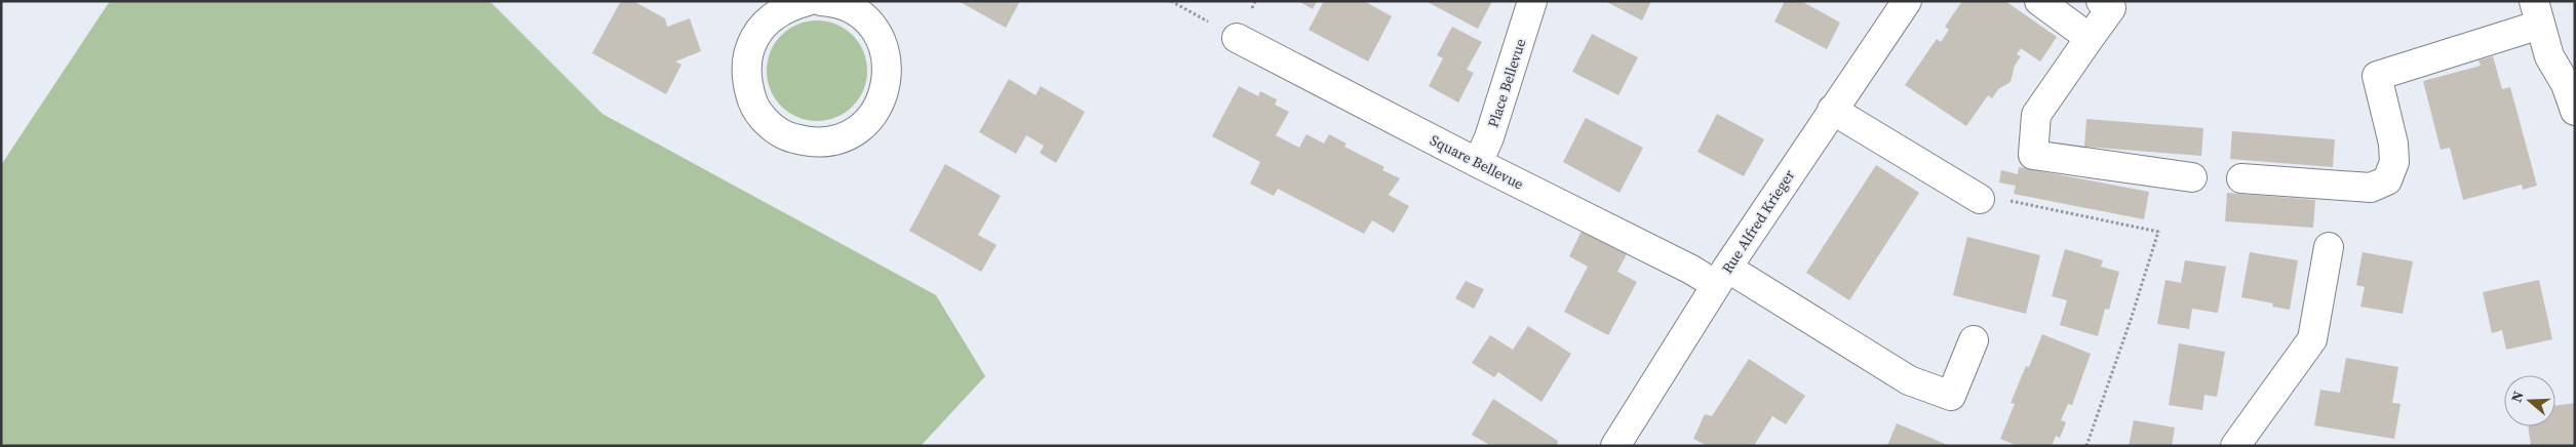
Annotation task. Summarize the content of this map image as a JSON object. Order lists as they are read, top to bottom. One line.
{"streets":{"street":["Place Bellevue","Square Bellevue","Rue Alfred Krieger"]},"crossings":[["Place Bellevue","Square Bellevue"],["Square Bellevue","Rue Alfred Krieger"]],"north":"left"}
